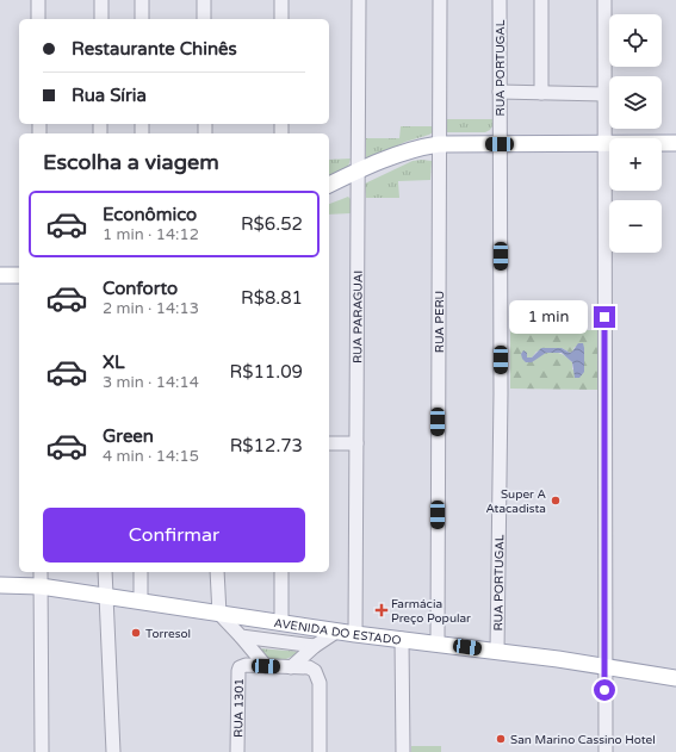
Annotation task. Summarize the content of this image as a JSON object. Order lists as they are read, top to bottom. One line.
{"streets":{"main road":["AVENIDA DO ESTADO"],"street":["RUA PORTUGAL","RUA PARAGUAI","RUA PERU","RUA 1301"]},"crossings":[["RUA PORTUGAL","AVENIDA DO ESTADO"],["RUA PARAGUAI","AVENIDA DO ESTADO"],["RUA PERU","AVENIDA DO ESTADO"]],"places":{"other":["Super A Atacadista","Torresol","San Marino Cassino Hotel"],"health":["Farmácia Preço Popular"]},"page":{"map_buttons":["+","−"],"banner":["Restaurante Chinês","Rua Síria"],"heading":"Escolha a viagem","list":[{"name":"Econômico","note":"1 min · 14:12","value":"R$6.52"},{"name":"Conforto","note":"2 min · 14:13","value":"R$8.81"},{"name":"XL","note":"3 min · 14:14","value":"R$11.09"},{"name":"Green","note":"4 min · 14:15","value":"R$12.73"}],"bubble":"1 min","buttons":"Confirmar"}}
